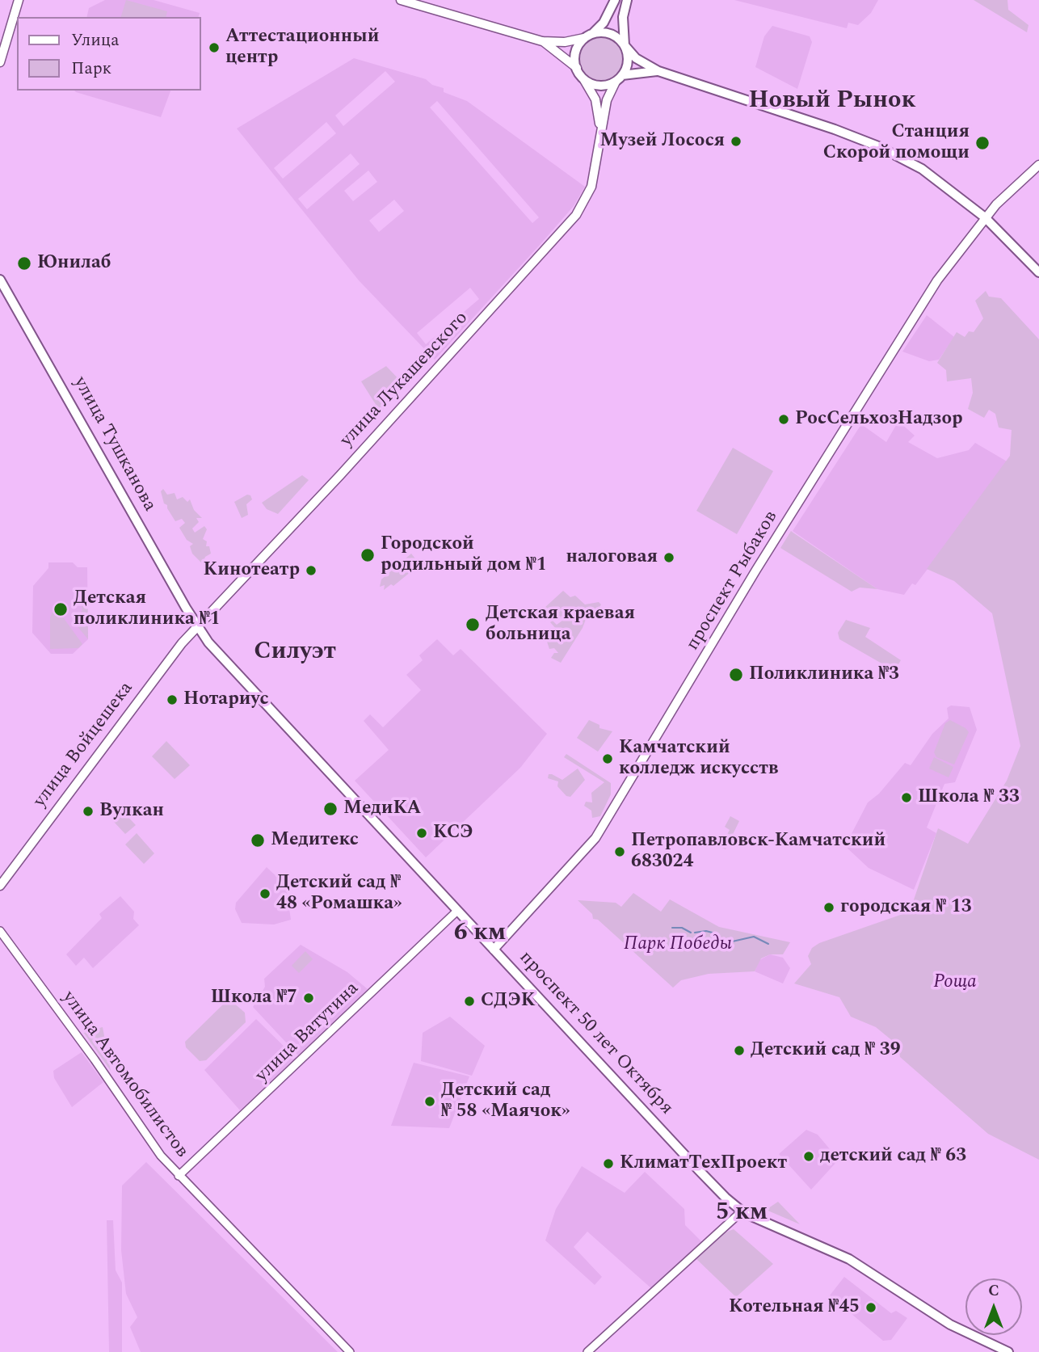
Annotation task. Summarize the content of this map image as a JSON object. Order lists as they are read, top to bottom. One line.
{"streets":{"main road":["улица Лукашевского","улица Тушканова","проспект Рыбаков","улица Войцешека","проспект 50 лет Октября"],"street":["улица Ватутина","улица Автомобилистов"]},"crossings":[["улица Лукашевского","улица Тушканова"],["улица Лукашевского","улица Войцешека"],["улица Лукашевского","проспект 50 лет Октября"],["улица Тушканова","улица Войцешека"],["улица Тушканова","проспект 50 лет Октября"],["проспект Рыбаков","проспект 50 лет Октября"],["улица Войцешека","проспект 50 лет Октября"],["улица Ватутина","проспект 50 лет Октября"],["улица Ватутина","улица Автомобилистов"]],"districts":["Новый Рынок","Силуэт","6 км","5 км"],"parks":["Парк Победы","Роща"],"places":["Аттестационный центр","Музей Лосося","Станция Скорой помощи","Юнилаб","РосСельхозНадзор","Городской родильный дом №1","налоговая","Кинотеатр","Детская поликлиника №1","Детская краевая больница","Поликлиника №3","Нотариус","Камчатский колледж искусств","Школа № 33","МедиКА","Вулкан","КСЭ","Медитекс","Петропавловск-Камчатский 683024","Детский сад № 48 «Ромашка»","городская № 13","Школа №7","СДЭК","Детский сад № 39","Детский сад № 58 «Маячок»","детский сад № 63","КлиматТехПроект","Котельная №45"],"legend":["Улица","Парк"],"north":"top"}
